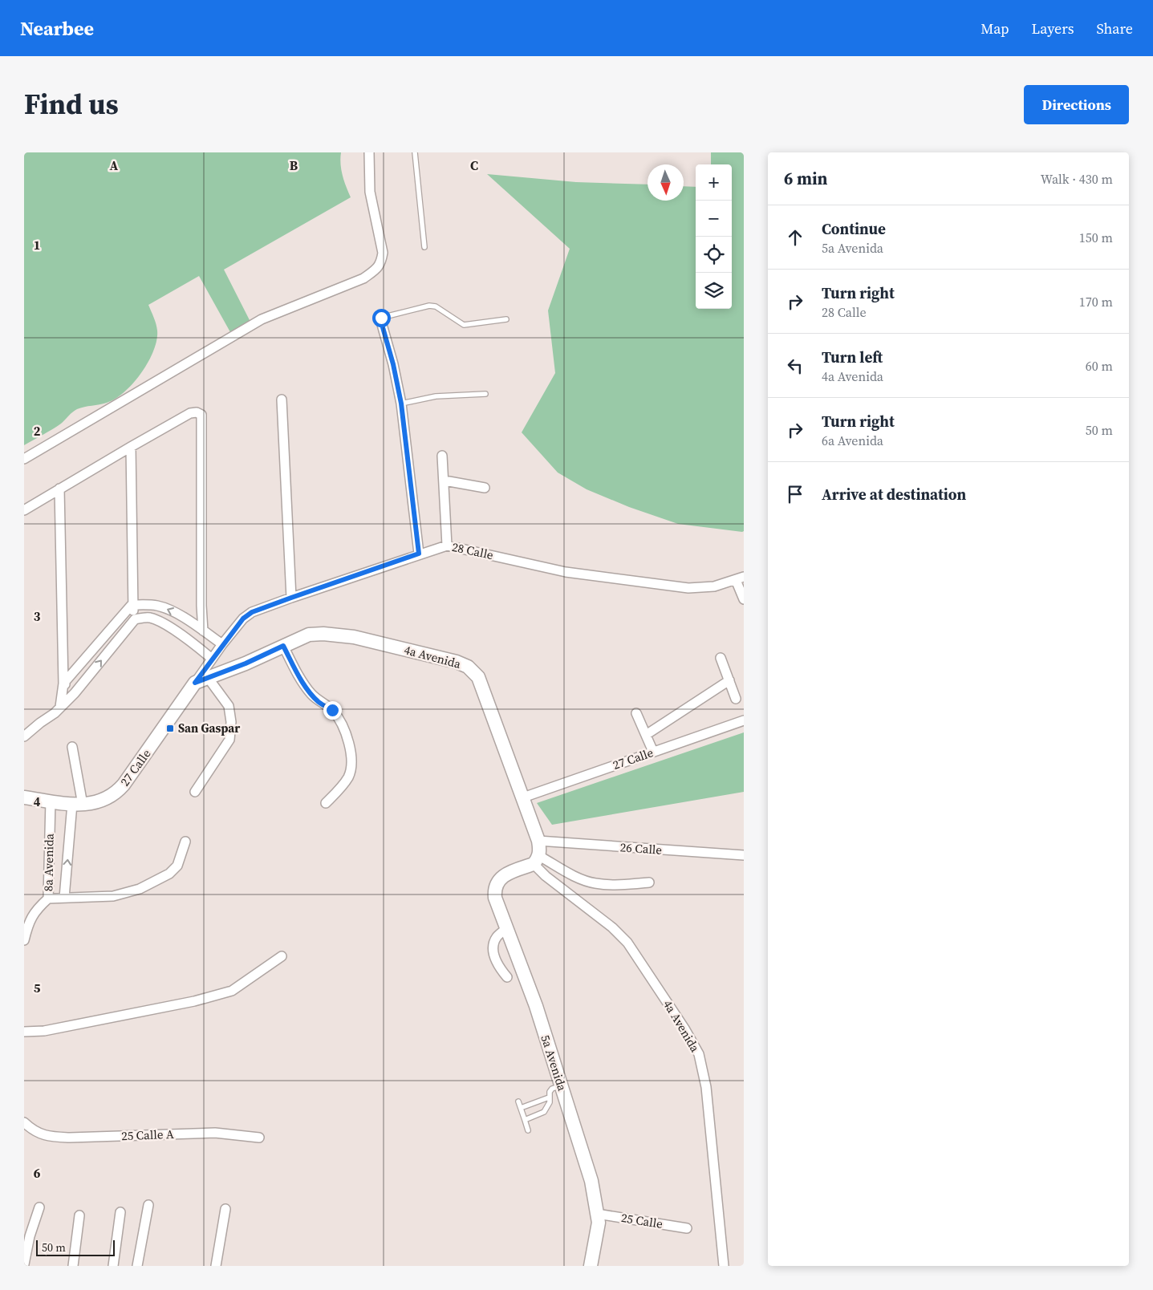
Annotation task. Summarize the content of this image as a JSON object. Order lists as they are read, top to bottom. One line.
{"streets":{"street":["28 Calle","4a Avenida","27 Calle","26 Calle","8a Avenida","5a Avenida","25 Calle A","25 Calle"]},"crossings":[["28 Calle","4a Avenida"],["28 Calle","27 Calle"],["4a Avenida","27 Calle"],["4a Avenida","26 Calle"],["4a Avenida","5a Avenida"],["27 Calle","8a Avenida"],["5a Avenida","25 Calle"]],"places":{"transit":["San Gaspar"]},"scale_bar":"50 m","north":"bottom","page":{"header":"Nearbee","nav":["Map","Layers","Share"],"title":"Find us","buttons":"Directions","heading":["6 min","Walk · 430 m"],"map_buttons":["+","−"],"list":[["Continue","5a Avenida","150 m"],["Turn right","28 Calle","170 m"],["Turn left","4a Avenida","60 m"],["Turn right","6a Avenida","50 m"],"Arrive at destination"],"scale":"50 m"},"grid":{"columns":["A","B","C"],"rows":["1","2","3","4","5","6"]}}
